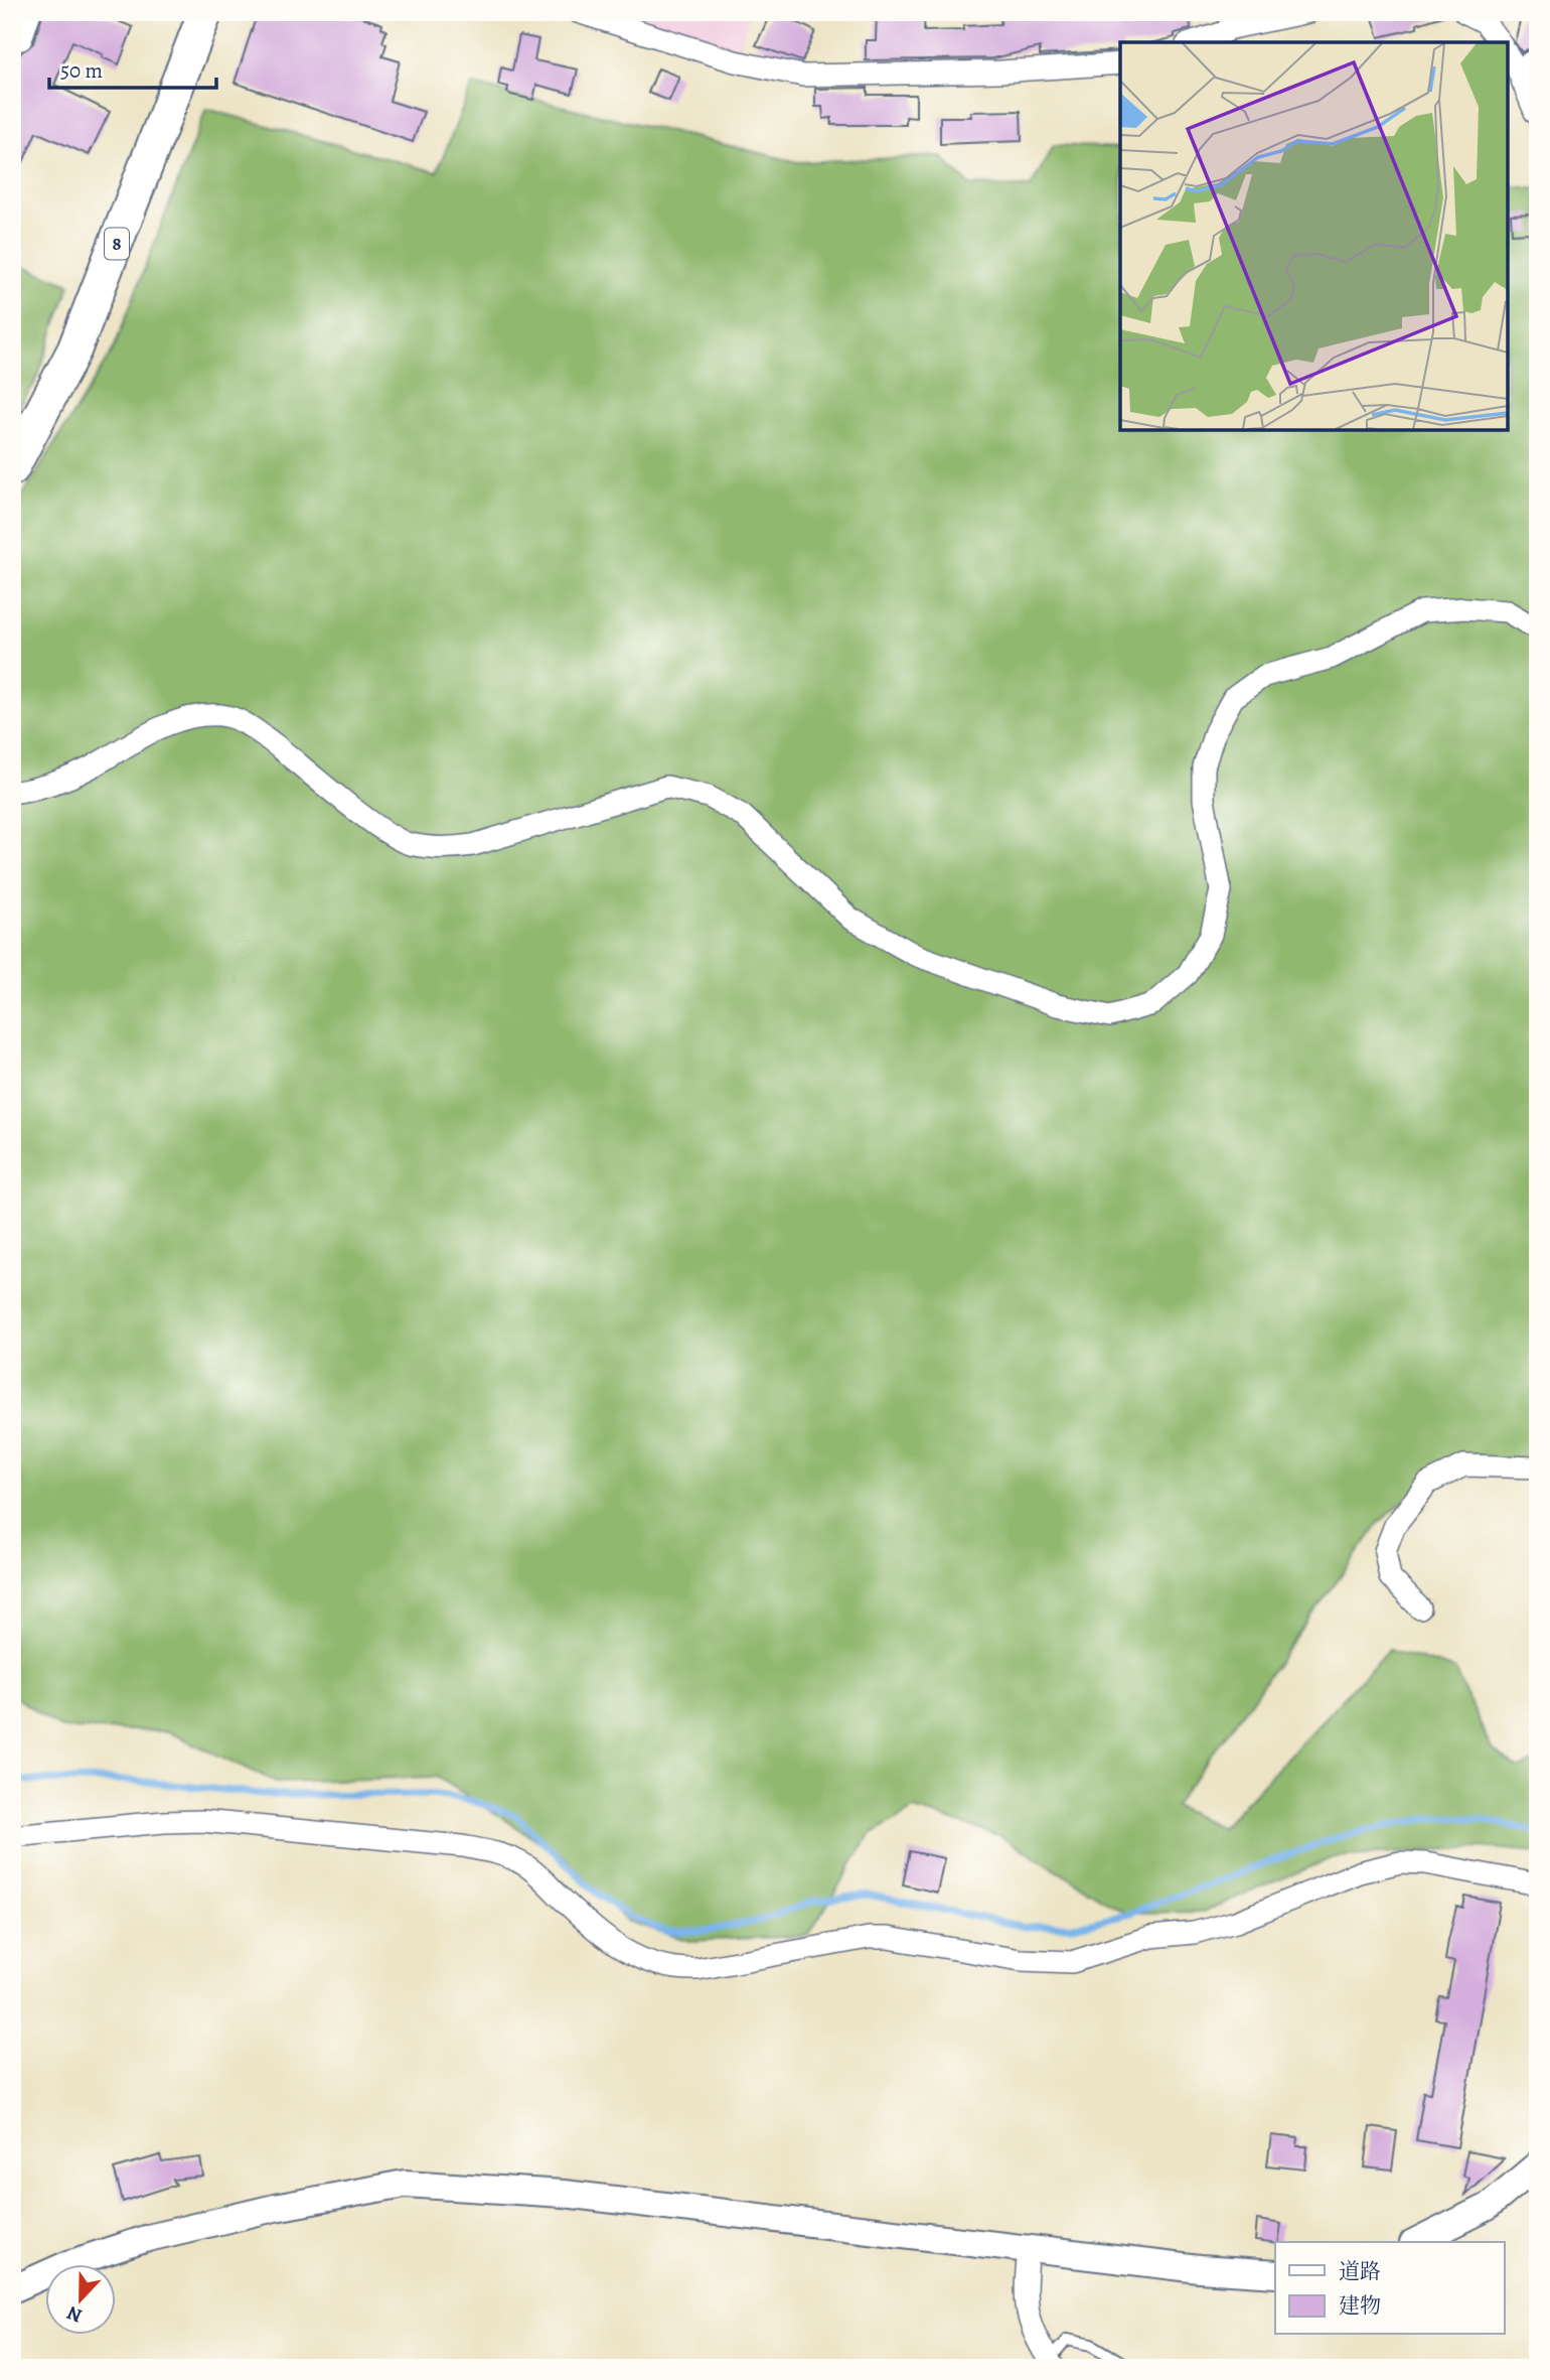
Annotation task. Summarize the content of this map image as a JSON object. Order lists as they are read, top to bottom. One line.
{"streets":{"main road":["8"]},"legend":["道路","建物"],"scale_bar":"50 m","north":"bottom"}
